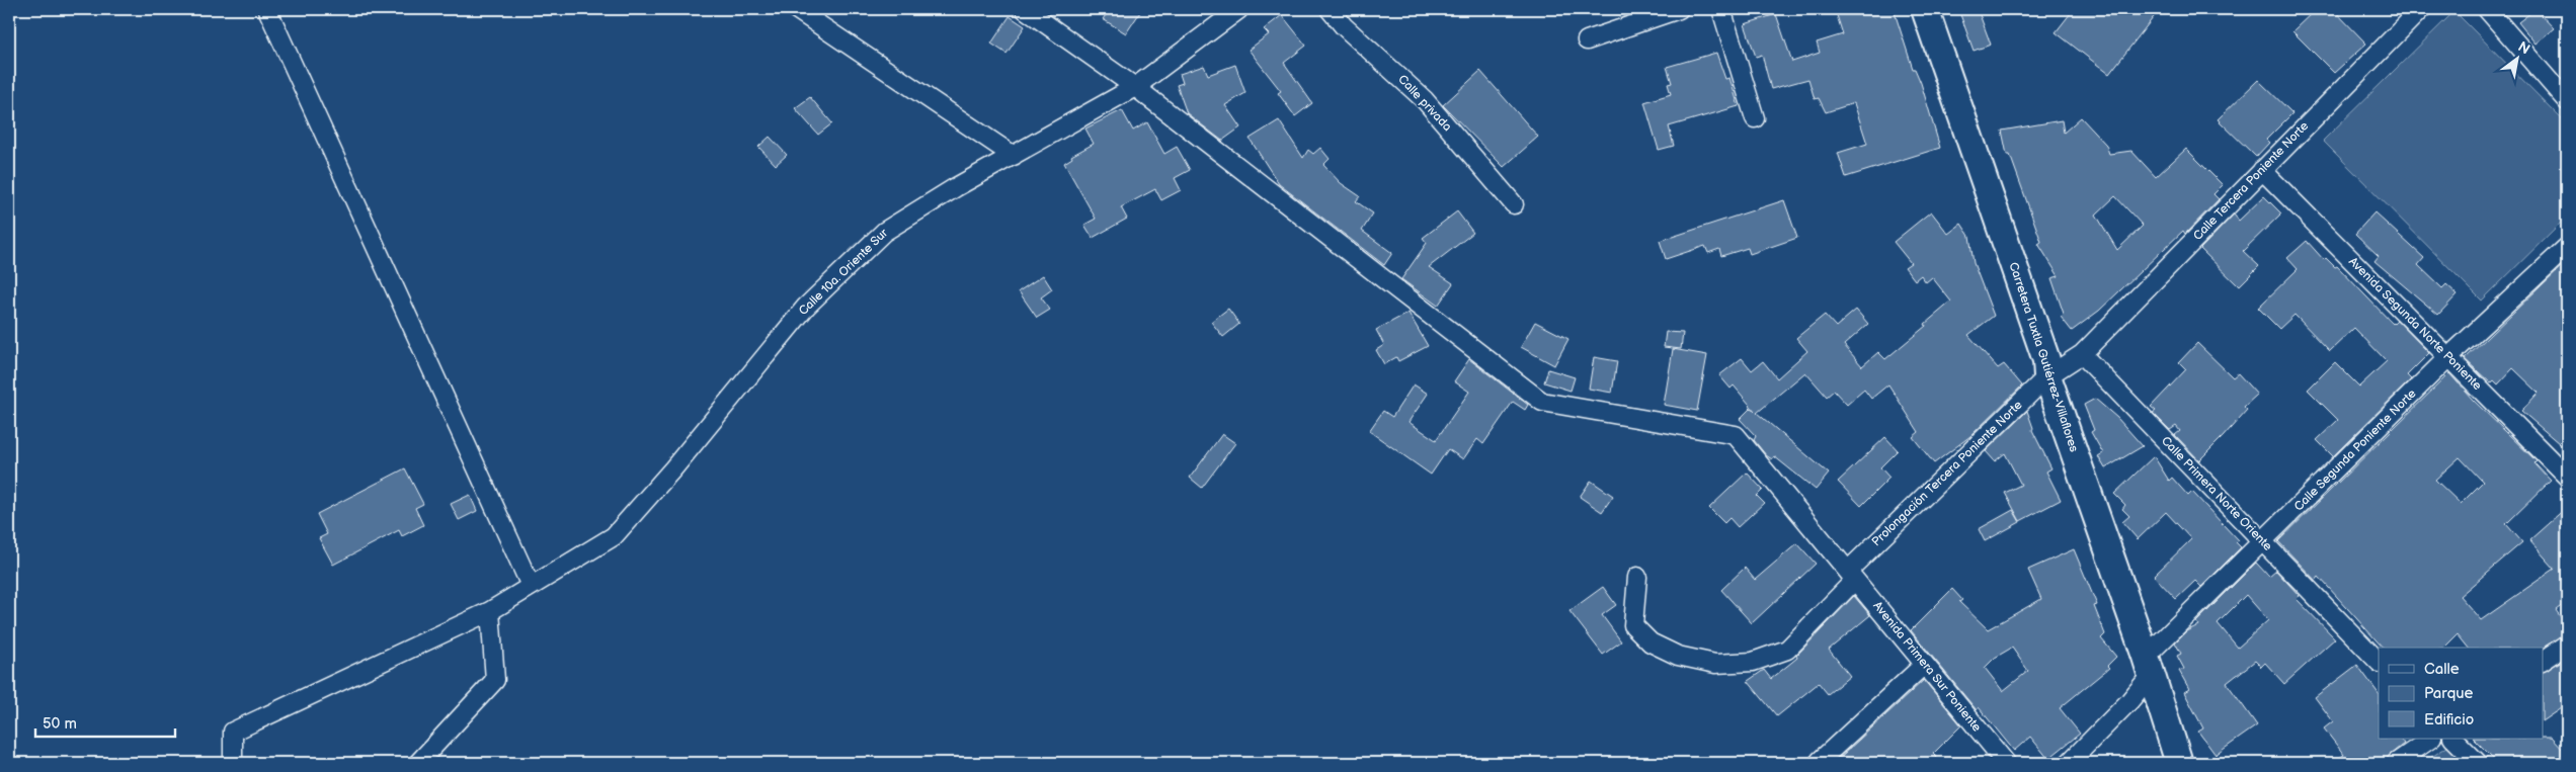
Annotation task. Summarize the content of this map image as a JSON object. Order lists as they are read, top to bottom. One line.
{"streets":{"main road":["Carretera Tuxtla Gutiérrez-Villaflores"],"street":["Calle privada","Calle Tercera Poniente Norte","Calle 10a. Oriente Sur","Avenida Segunda Norte Poniente","Calle Segunda Poniente Norte","Prolongación Tercera Poniente Norte","Calle Primera Norte Oriente","Avenida Primera Sur Poniente"]},"crossings":[["Calle Tercera Poniente Norte","Avenida Segunda Norte Poniente"],["Calle Tercera Poniente Norte","Calle Primera Norte Oriente"],["Calle 10a. Oriente Sur","Avenida Primera Sur Poniente"],["Avenida Segunda Norte Poniente","Calle Segunda Poniente Norte"],["Carretera Tuxtla Gutiérrez-Villaflores","Calle Segunda Poniente Norte"],["Carretera Tuxtla Gutiérrez-Villaflores","Prolongación Tercera Poniente Norte"],["Calle Segunda Poniente Norte","Calle Primera Norte Oriente"],["Prolongación Tercera Poniente Norte","Avenida Primera Sur Poniente"]],"legend":["Calle","Parque","Edificio"],"scale_bar":"50 m","north":"top right"}
